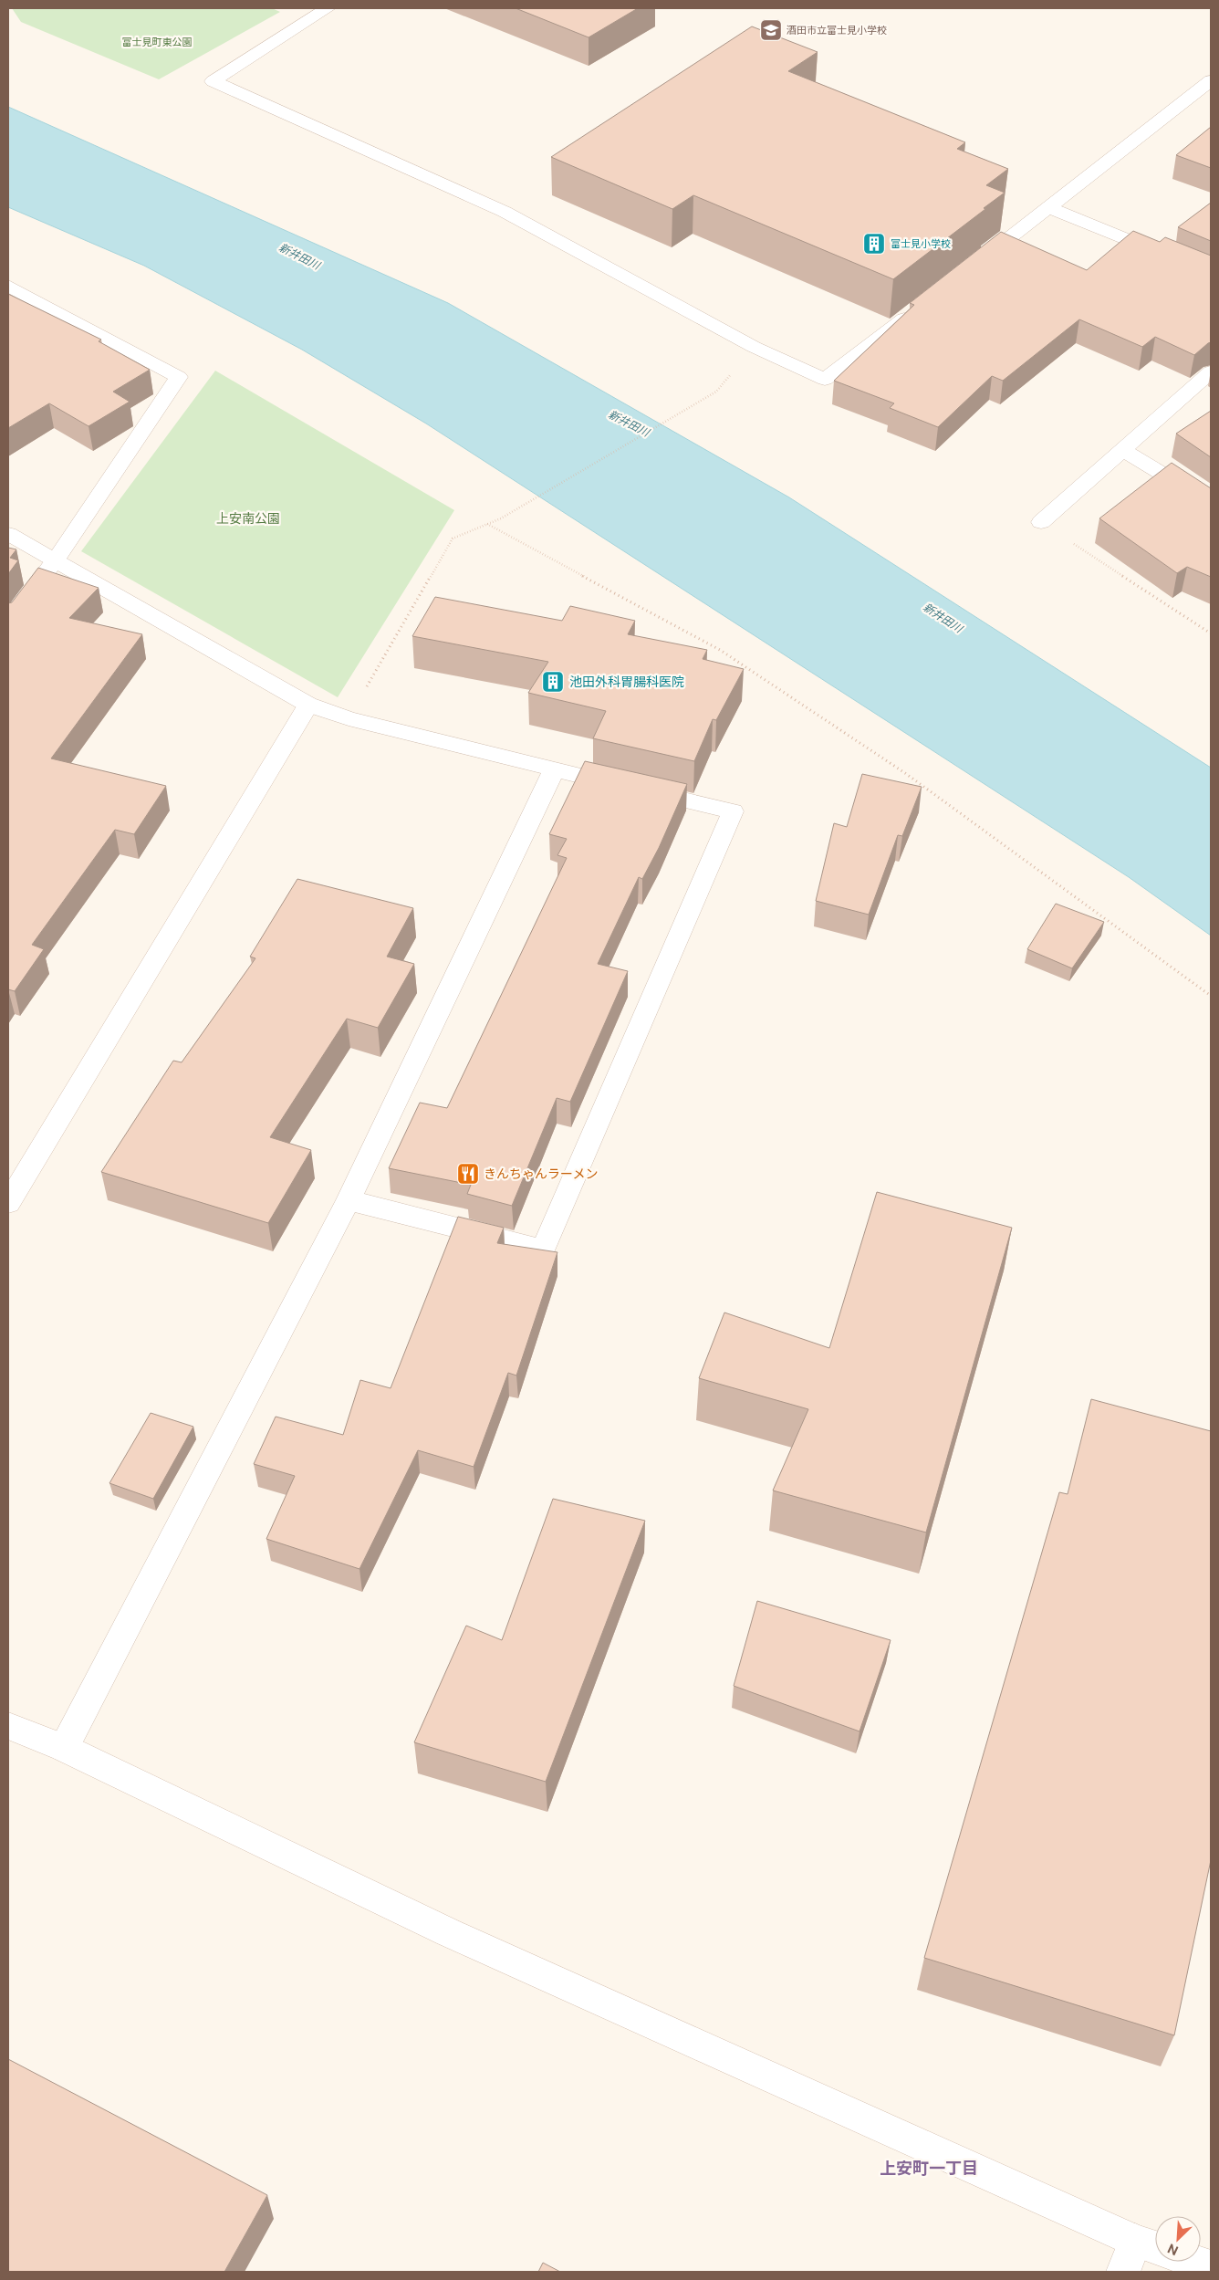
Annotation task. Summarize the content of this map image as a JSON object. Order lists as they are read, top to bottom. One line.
{"districts":["上安町一丁目"],"water":["新井田川"],"parks":["富士見町東公園","上安南公園"],"places":{"school or university":["酒田市立富士見小学校"],"building":["富士見小学校","池田外科胃腸科医院"],"restaurant":["きんちゃんラーメン"]},"north":"bottom left"}
